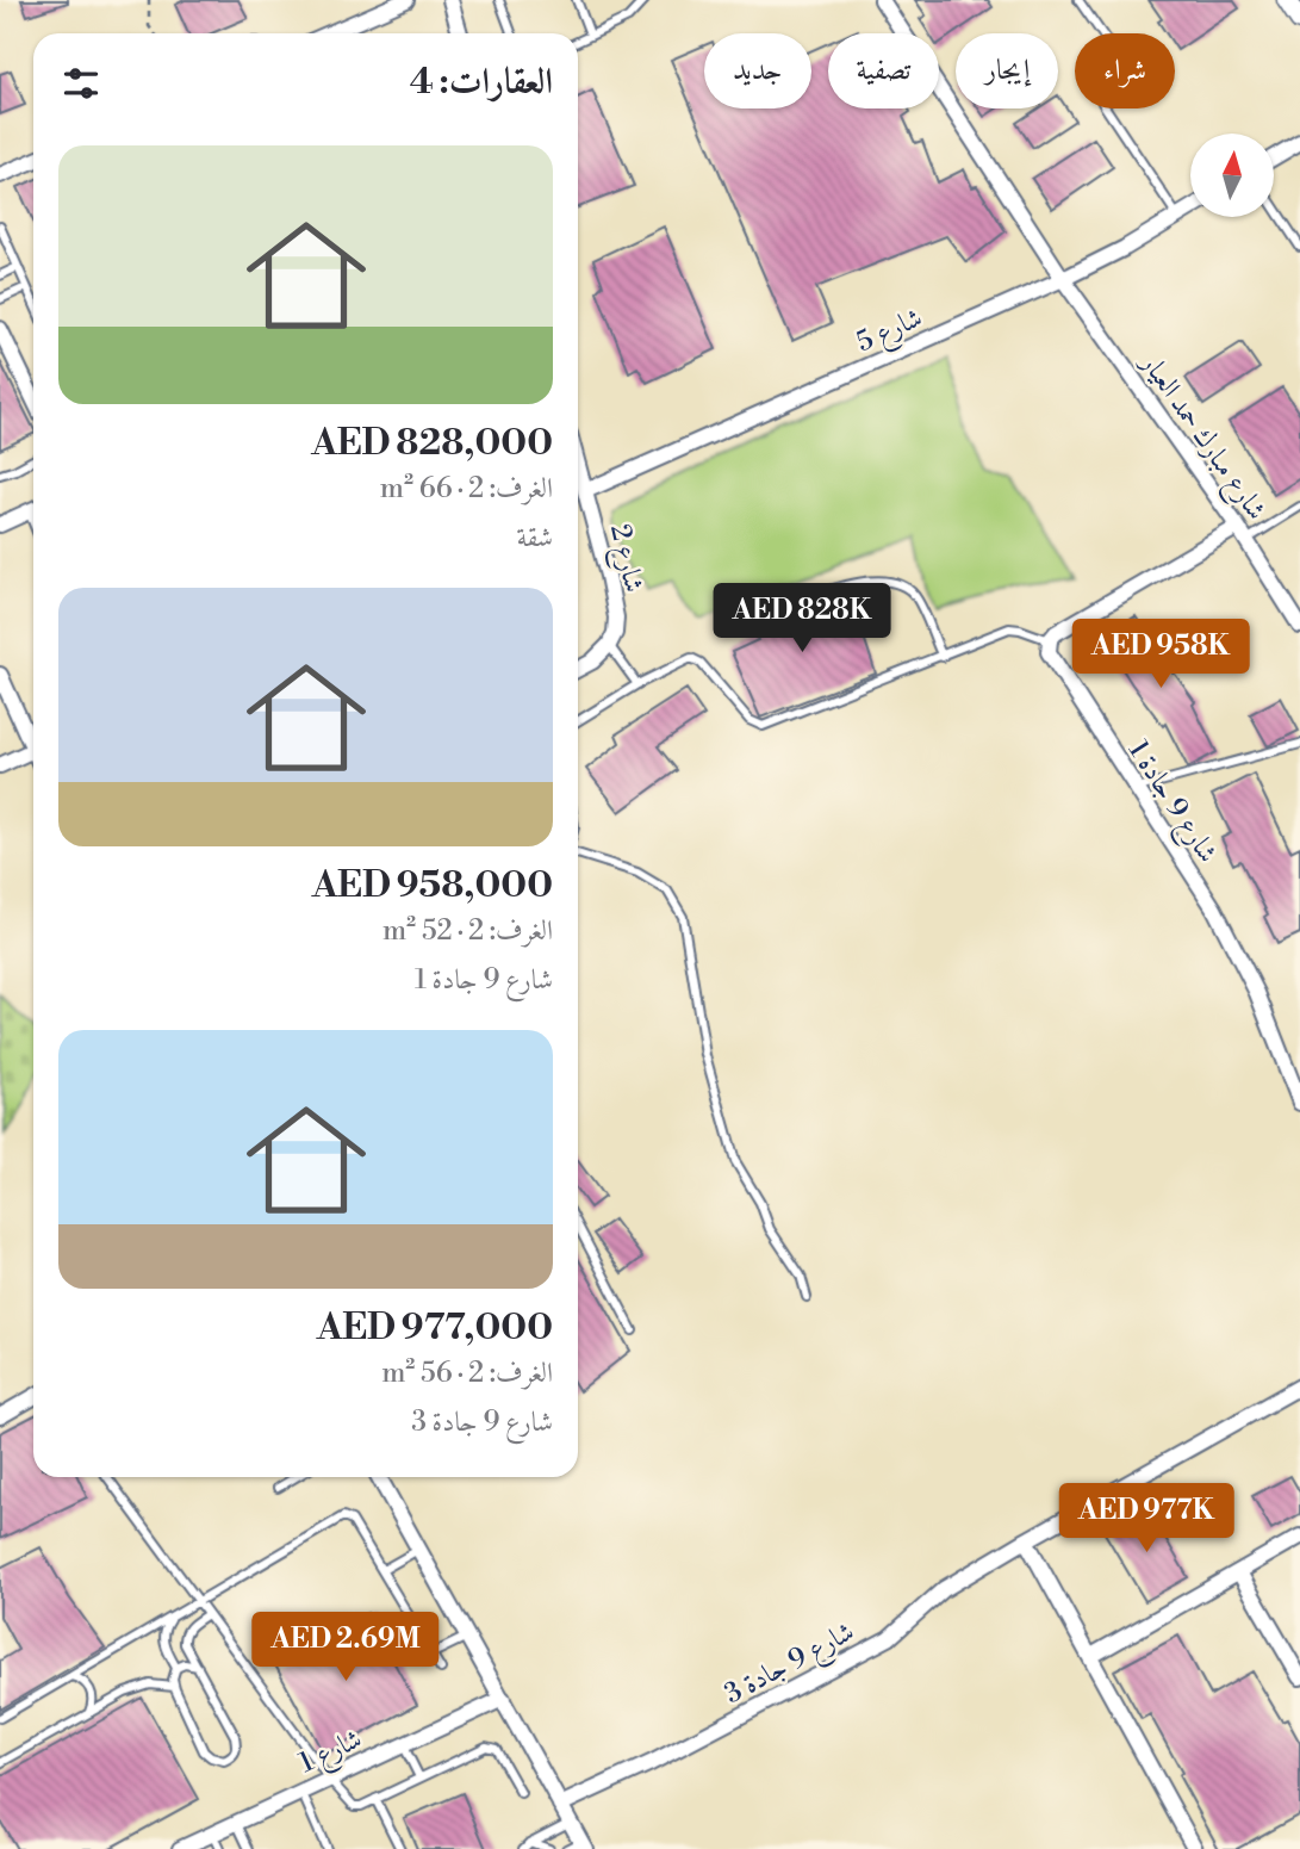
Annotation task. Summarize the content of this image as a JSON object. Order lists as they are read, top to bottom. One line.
{"streets":{"street":["شارع 5","شارع مبارك حمد العيار","شارع 2","شارع 9 جادة 1","شارع 9 جادة 3","شارع 1"]},"crossings":[["شارع 5","شارع مبارك حمد العيار"],["شارع 5","شارع 2"]],"north":"top","page":{"chip":["شراء","إيجار","تصفية","جديد"],"heading":"العقارات: 4","list":[{"name":"AED 828,000","note":"الغرف: 2 · 66 m² · شقة"},{"name":"AED 958,000","note":"الغرف: 2 · 52 m² · شارع 9 جادة 1"},{"name":"AED 977,000","note":"الغرف: 2 · 56 m² · شارع 9 جادة 3"}],"price":["AED 828K","AED 958K","AED 977K","AED 2.69M"]}}
